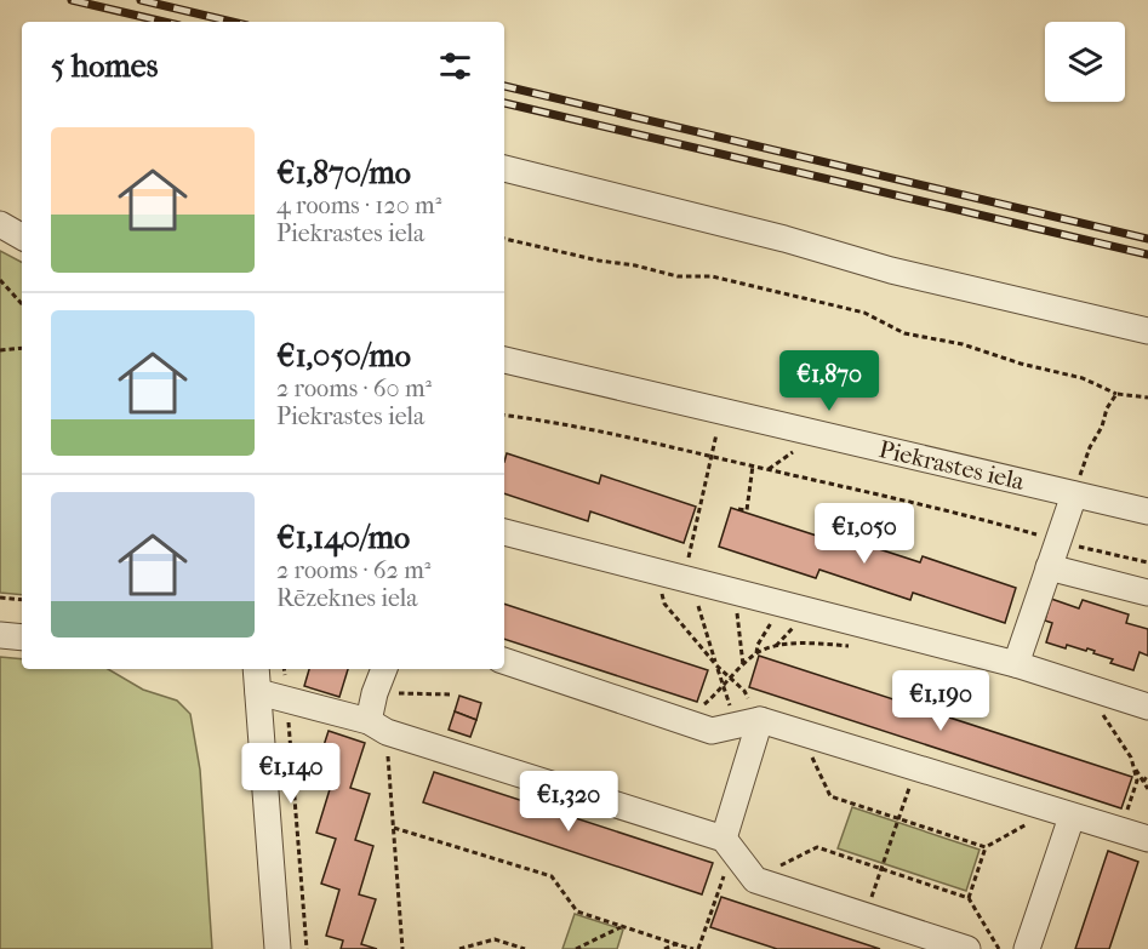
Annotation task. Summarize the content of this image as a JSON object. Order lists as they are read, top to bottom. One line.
{"streets":{"street":["Piekrastes iela"]},"page":{"heading":"5 homes","list":[{"name":"€1,870/mo","note":"4 rooms · 120 m² · Piekrastes iela"},{"name":"€1,050/mo","note":"2 rooms · 60 m² · Piekrastes iela"},{"name":"€1,140/mo","note":"2 rooms · 62 m² · Rēzeknes iela"}],"price":["€1,870","€1,050","€1,190","€1,140","€1,320"]}}
